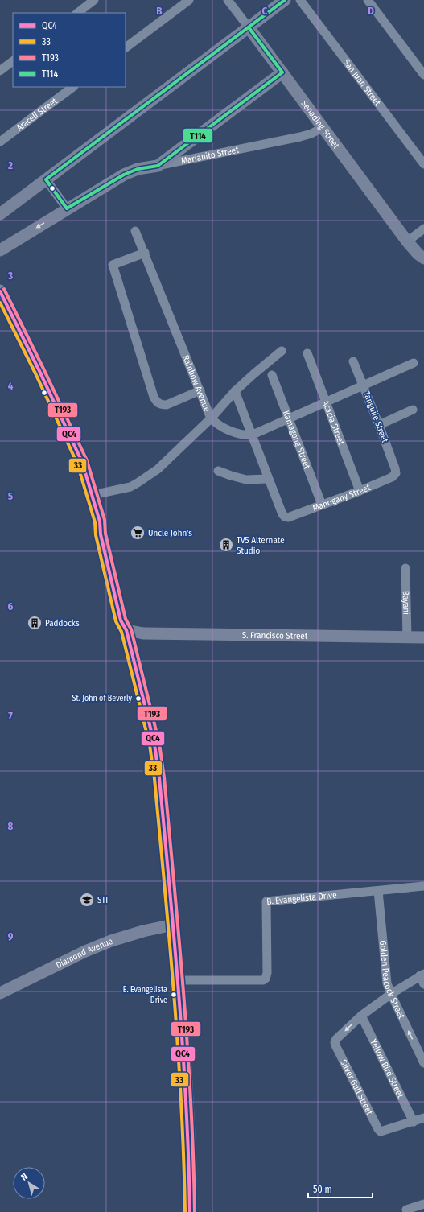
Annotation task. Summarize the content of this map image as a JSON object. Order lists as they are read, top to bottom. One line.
{"streets":{"street":["San Juan Street","Araceli Street","Senading Street","Marianito Street","Rainbow Avenue","Tanguile Street","Acacia Street","Kamagong Street","Mahogany Street","Bayani","S. Francisco Street","B. Evangelista Drive","Diamond Avenue","Golden Peacock Street","Yellow Bird Street","Silver Gull Street"]},"crossings":[["Senading Street","Marianito Street"],["Tanguile Street","Mahogany Street"],["Acacia Street","Mahogany Street"],["Kamagong Street","Mahogany Street"],["Bayani","S. Francisco Street"],["B. Evangelista Drive","Golden Peacock Street"],["Yellow Bird Street","Silver Gull Street"]],"one_way":["Golden Peacock Street"],"places":{"supermarket":["Uncle John's"],"building":["TV5 Alternate Studio","Paddocks"],"other":["St. John of Beverly","E. Evangelista Drive"],"school or university":["STI"]},"lines":["transit line T114","transit line T193","transit line QC4","transit line 33"],"legend":["QC4","33","T193","T114"],"scale_bar":"50 m","north":"top left","grid":{"columns":["B","C","D"],"rows":["2","3","4","5","6","7","8","9"]}}
